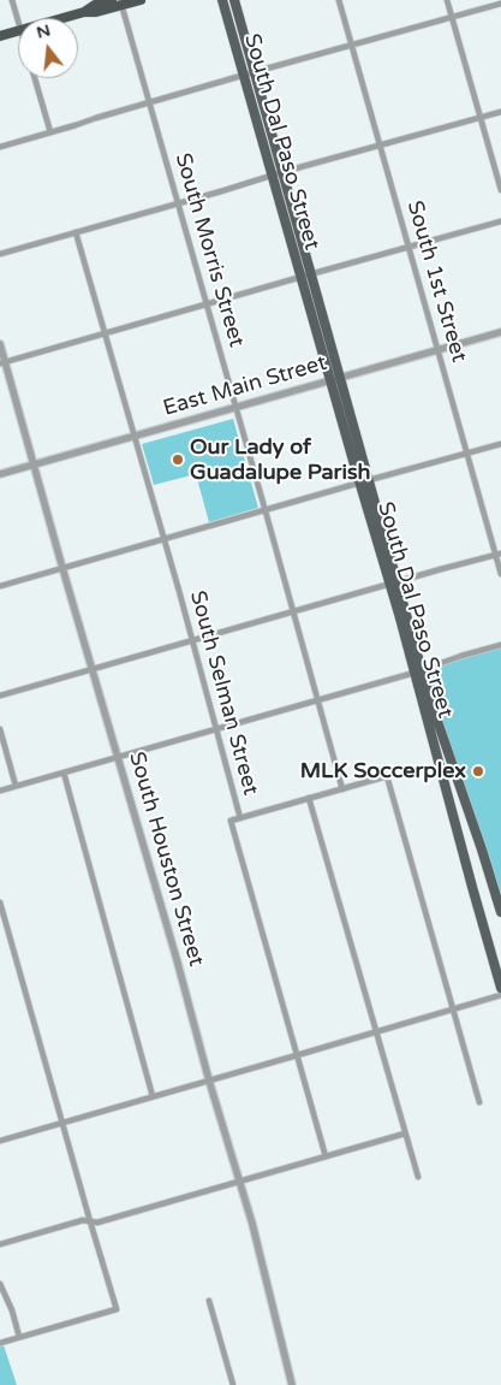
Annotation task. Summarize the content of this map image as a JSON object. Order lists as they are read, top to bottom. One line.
{"streets":{"main road":["South Dal Paso Street"],"street":["South Morris Street","South 1st Street","East Main Street","South Selman Street","South Houston Street"]},"crossings":[["South Dal Paso Street","East Main Street"],["South Morris Street","East Main Street"],["South 1st Street","East Main Street"],["East Main Street","South Selman Street"],["East Main Street","South Houston Street"]],"places":["Our Lady of Guadalupe Parish","MLK Soccerplex"],"north":"top"}
